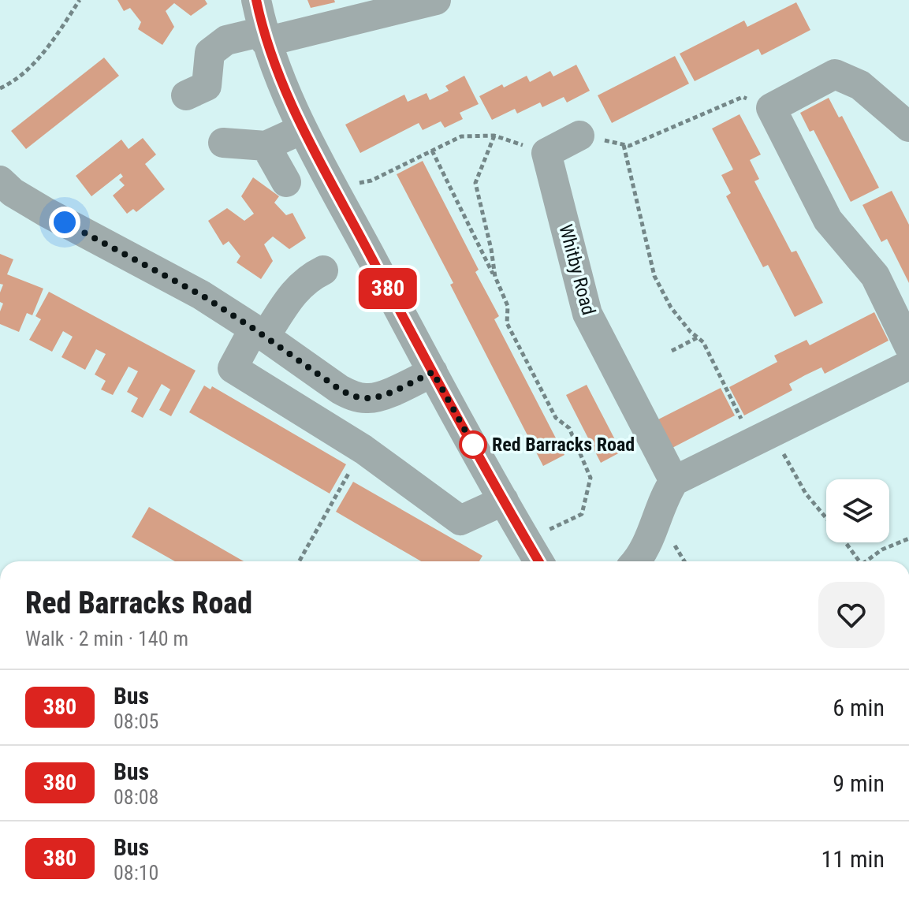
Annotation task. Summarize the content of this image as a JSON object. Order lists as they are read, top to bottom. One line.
{"streets":{"street":["Whitby Road"]},"places":["Red Barracks Road"],"lines":["bus line 380"],"page":{"on_map":"380","heading":["Red Barracks Road","Walk · 2 min · 140 m"],"list":[{"mark":"380","name":"Bus","note":"08:05","value":"6 min"},{"mark":"380","name":"Bus","note":"08:08","value":"9 min"},{"mark":"380","name":"Bus","note":"08:10","value":"11 min"}]}}
